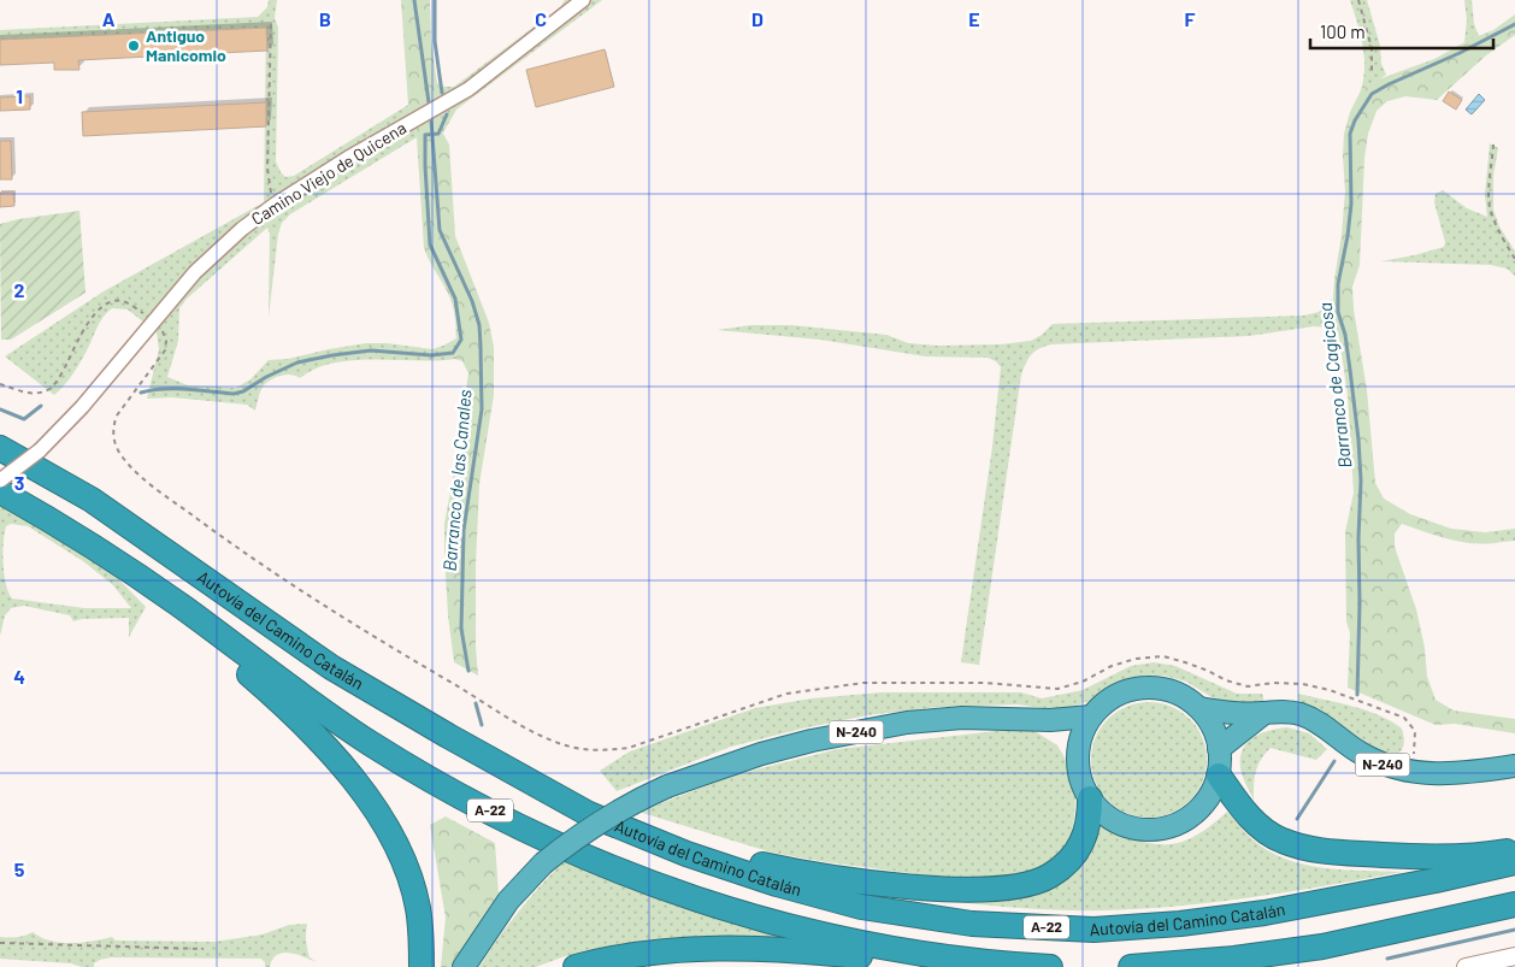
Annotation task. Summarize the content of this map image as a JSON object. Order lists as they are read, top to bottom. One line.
{"streets":{"highway":["Autovía del Camino Catalán","N-240","A-22"],"street":["Camino Viejo de Quicena"]},"water":["Barranco de Cagicosa","Barranco de las Canales"],"places":["Antiguo Manicomio"],"scale_bar":"100 m","grid":{"columns":["A","B","C","D","E","F"],"rows":["1","2","3","4","5"]}}
